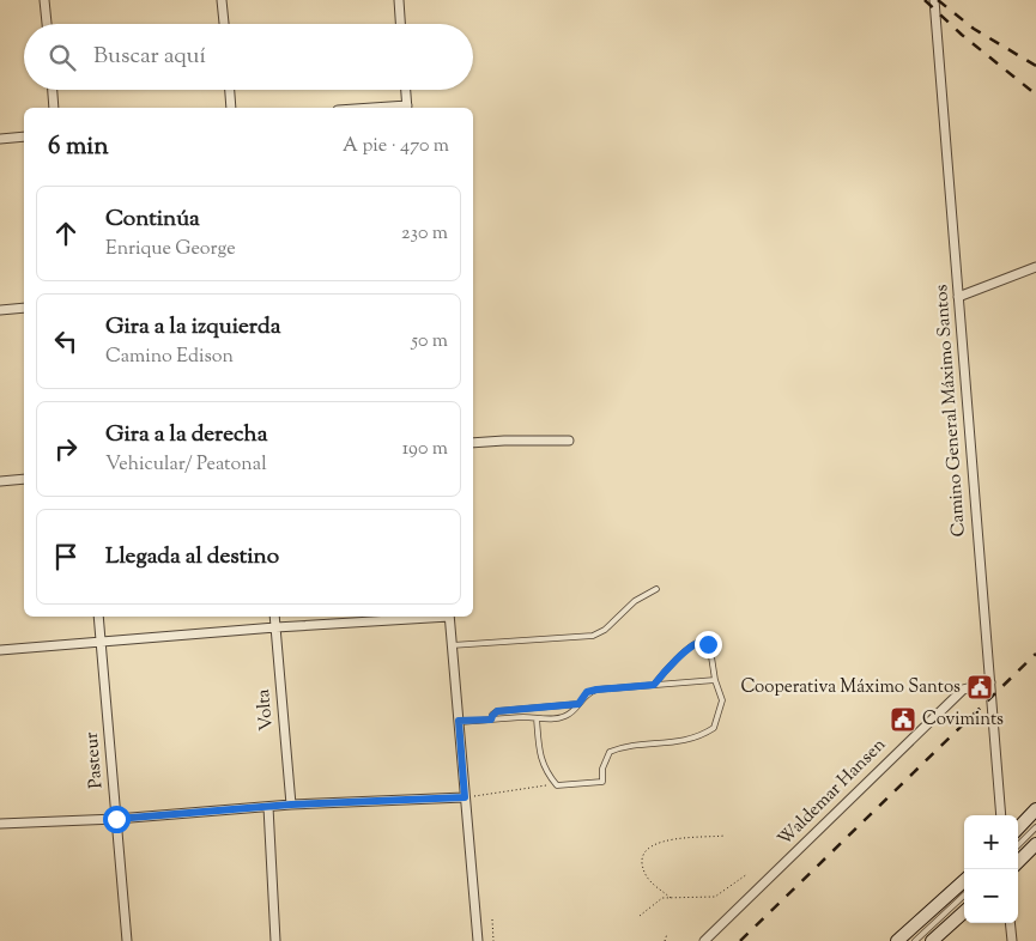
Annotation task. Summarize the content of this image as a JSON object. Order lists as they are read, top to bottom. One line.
{"streets":{"street":["Camino General Máximo Santos","Volta","Pasteur","Waldemar Hansen"]},"crossings":[["Camino General Máximo Santos","Waldemar Hansen"]],"places":{"public building":["Cooperativa Máximo Santos","Covimints"]},"page":{"search":"Buscar aquí","heading":["6 min","A pie · 470 m"],"list":[["Continúa","Enrique George","230 m"],["Gira a la izquierda","Camino Edison","50 m"],["Gira a la derecha","Vehicular/ Peatonal","190 m"],"Llegada al destino"],"map_buttons":["+","−"]}}
